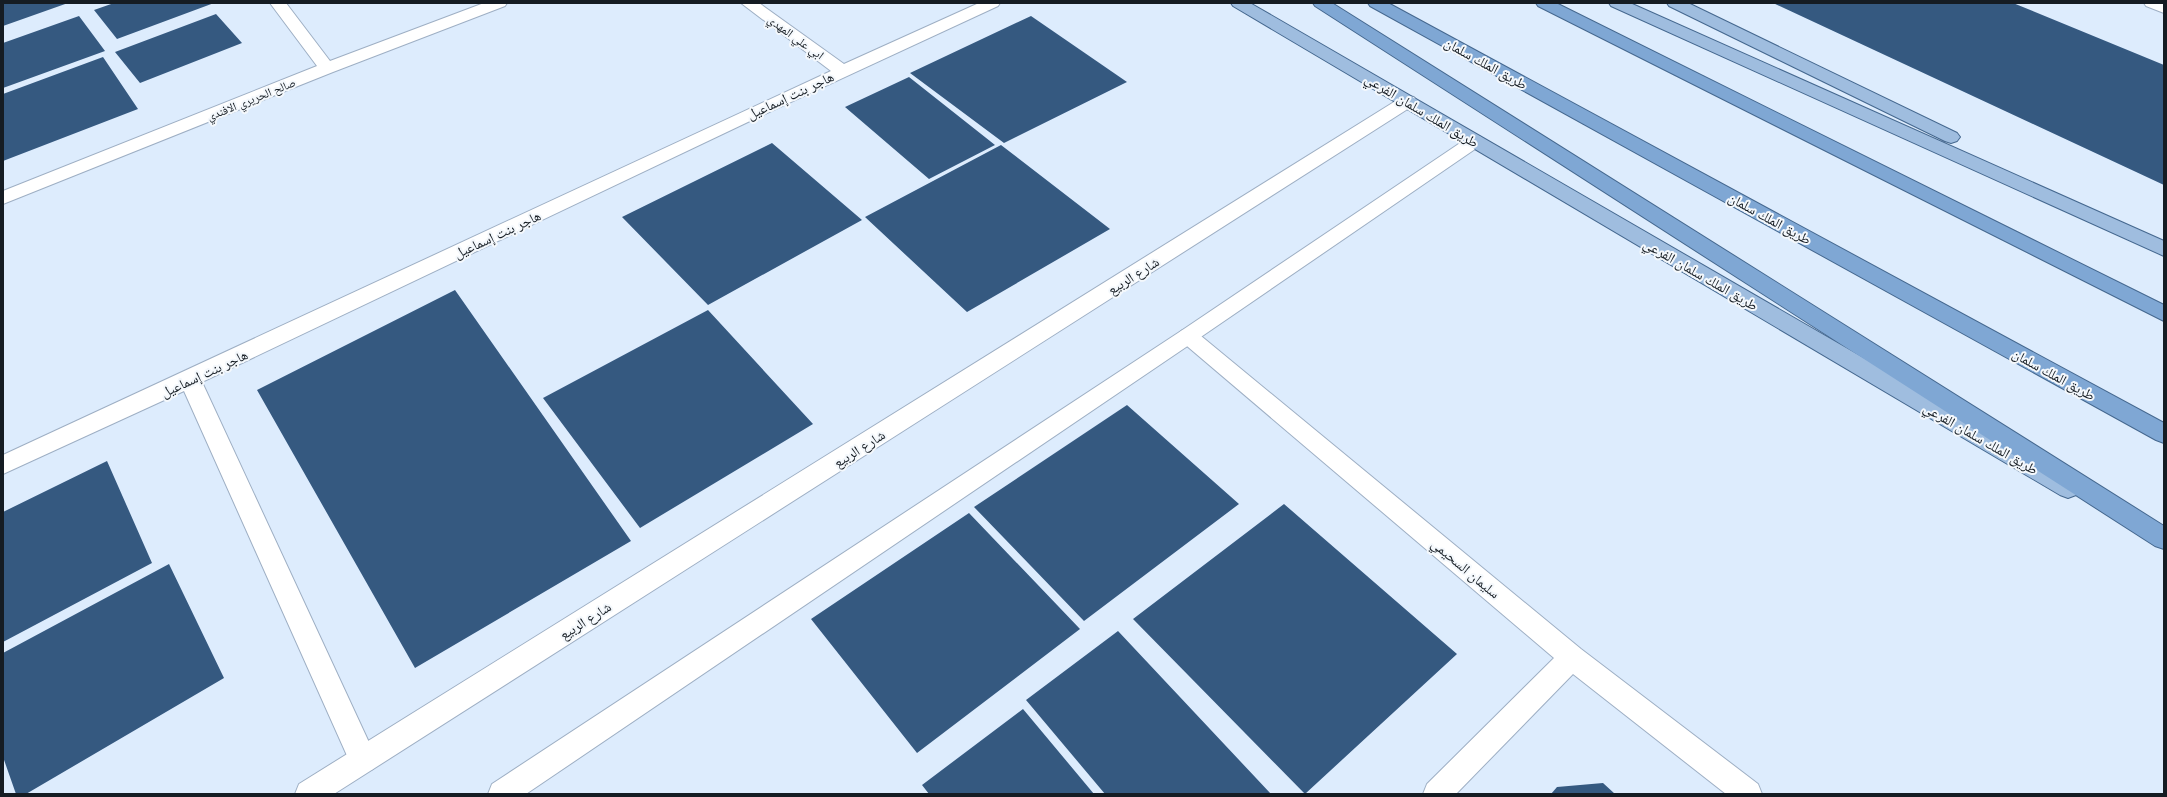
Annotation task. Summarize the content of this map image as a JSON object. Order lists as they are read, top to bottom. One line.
{"streets":{"highway":["طريق الملك سلمان"],"main road":["طريق الملك سلمان الفرعي"],"street":["ابي علي المهدي","هاجر بنت إسماعيل","صالح الحريري الافندي","شارع الربيع","سليمان السحيمي"]},"crossings":[["ابي علي المهدي","هاجر بنت إسماعيل"],["طريق الملك سلمان الفرعي","شارع الربيع"]]}
